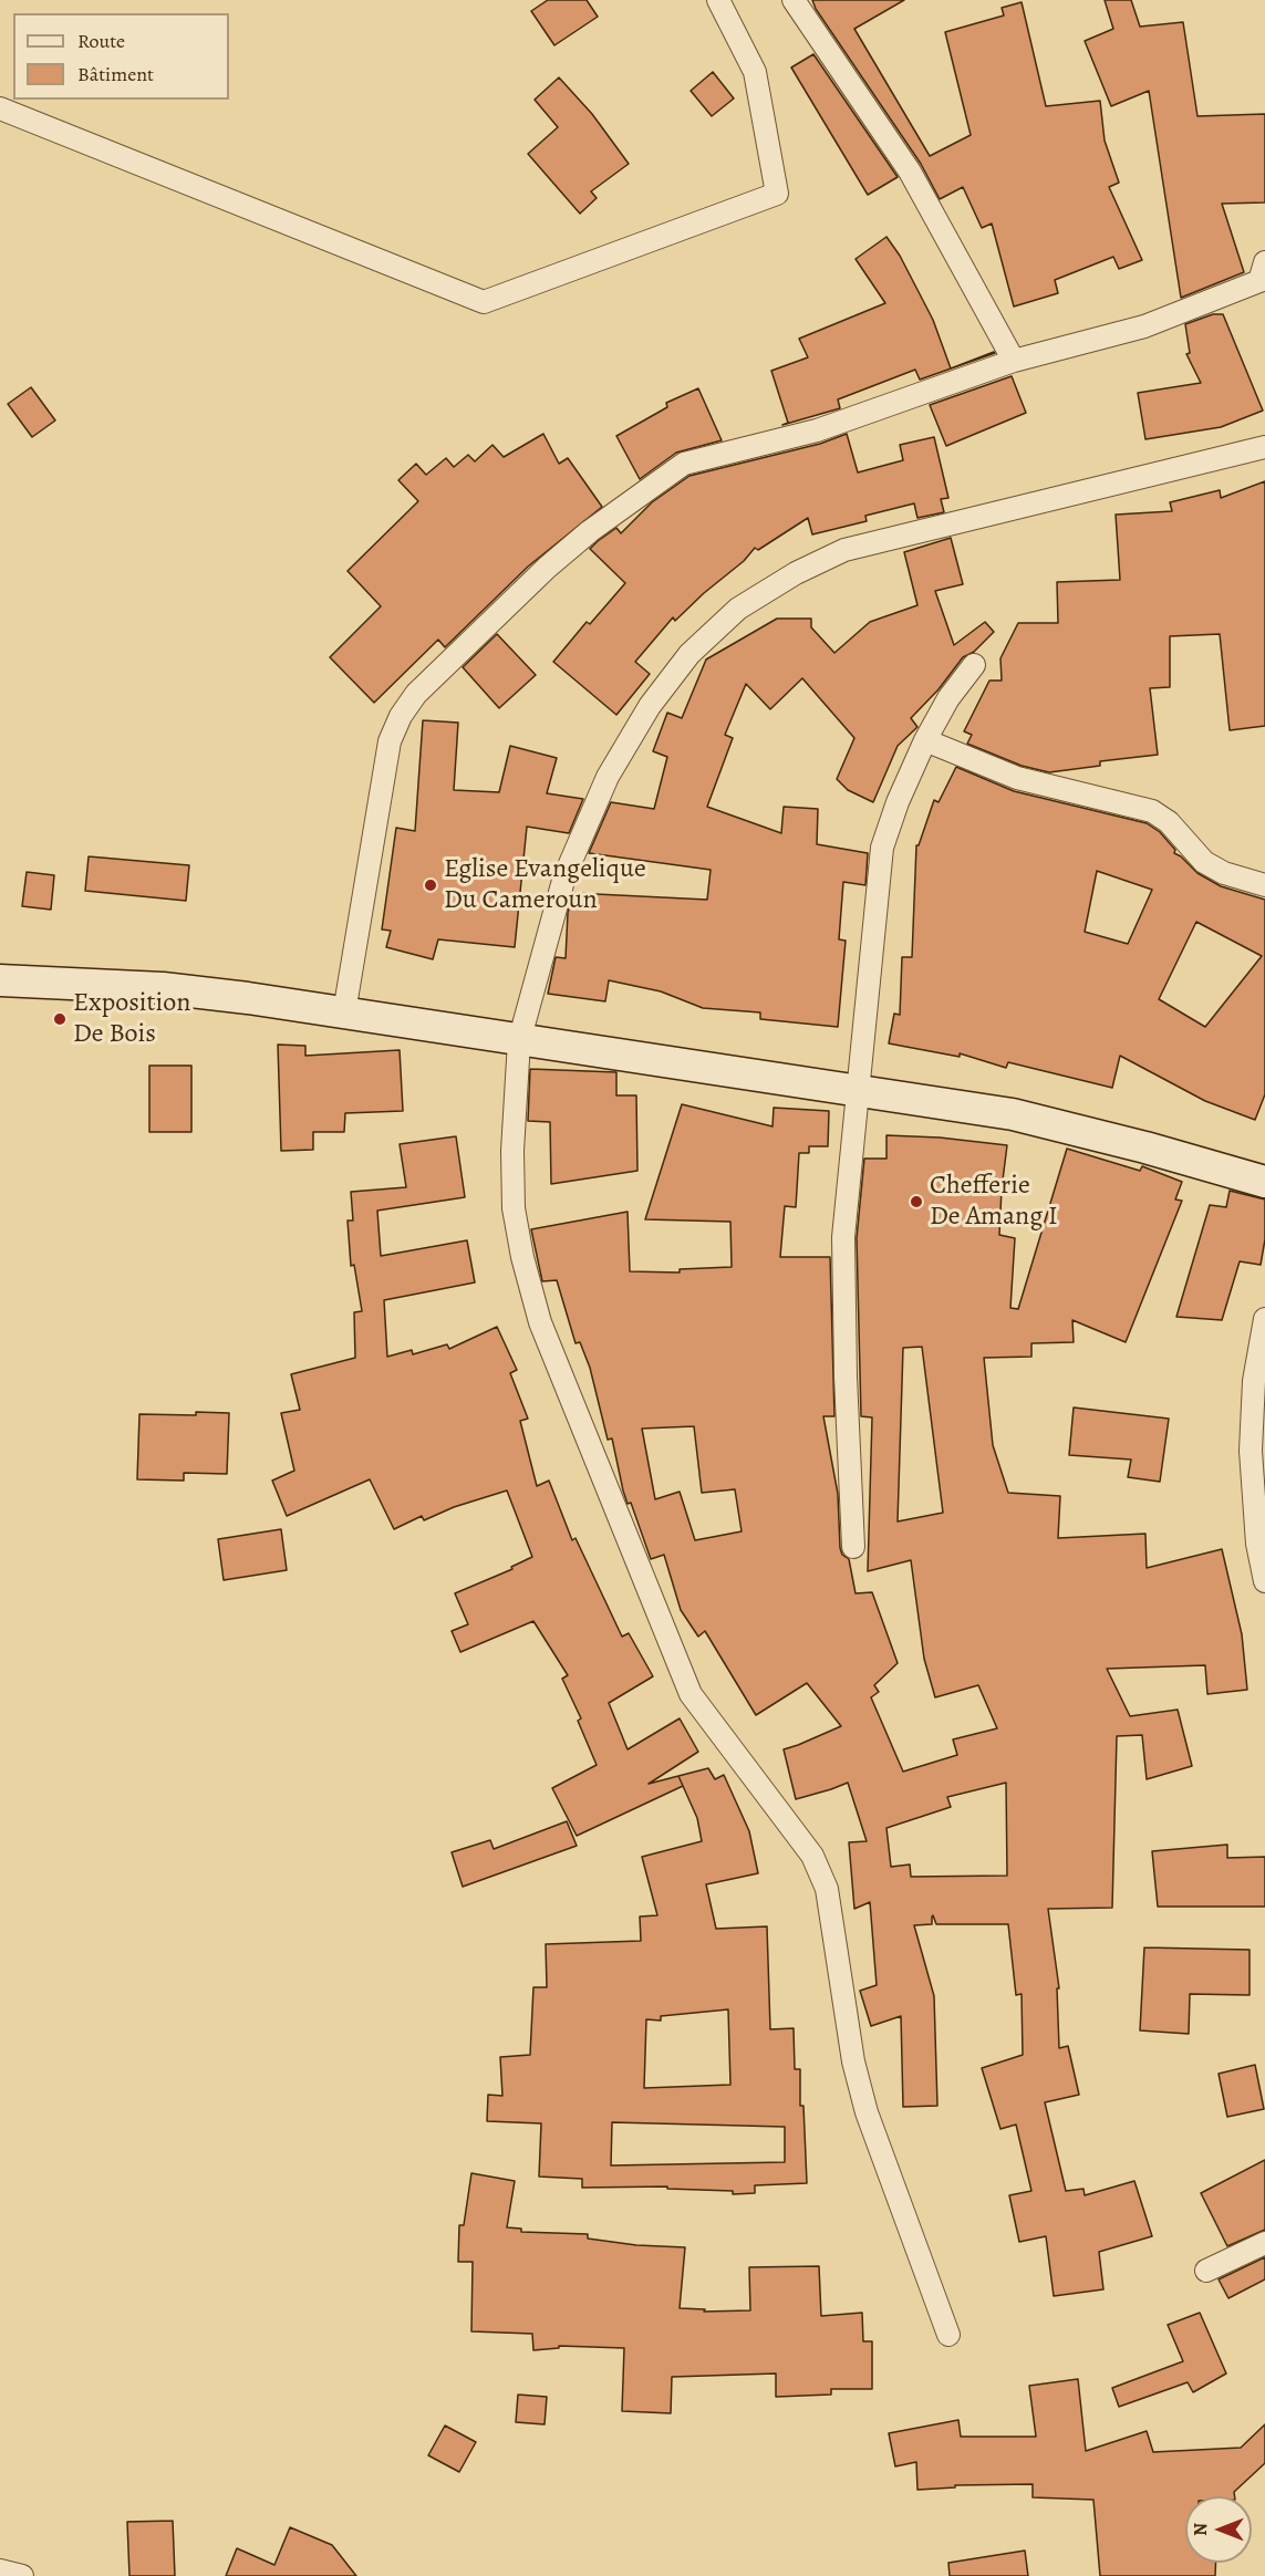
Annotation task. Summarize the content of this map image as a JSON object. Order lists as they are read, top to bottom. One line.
{"places":["Eglise Evangelique Du Cameroun","Exposition De Bois","Chefferie De Amang I"],"legend":["Route","Bâtiment"],"north":"left"}
